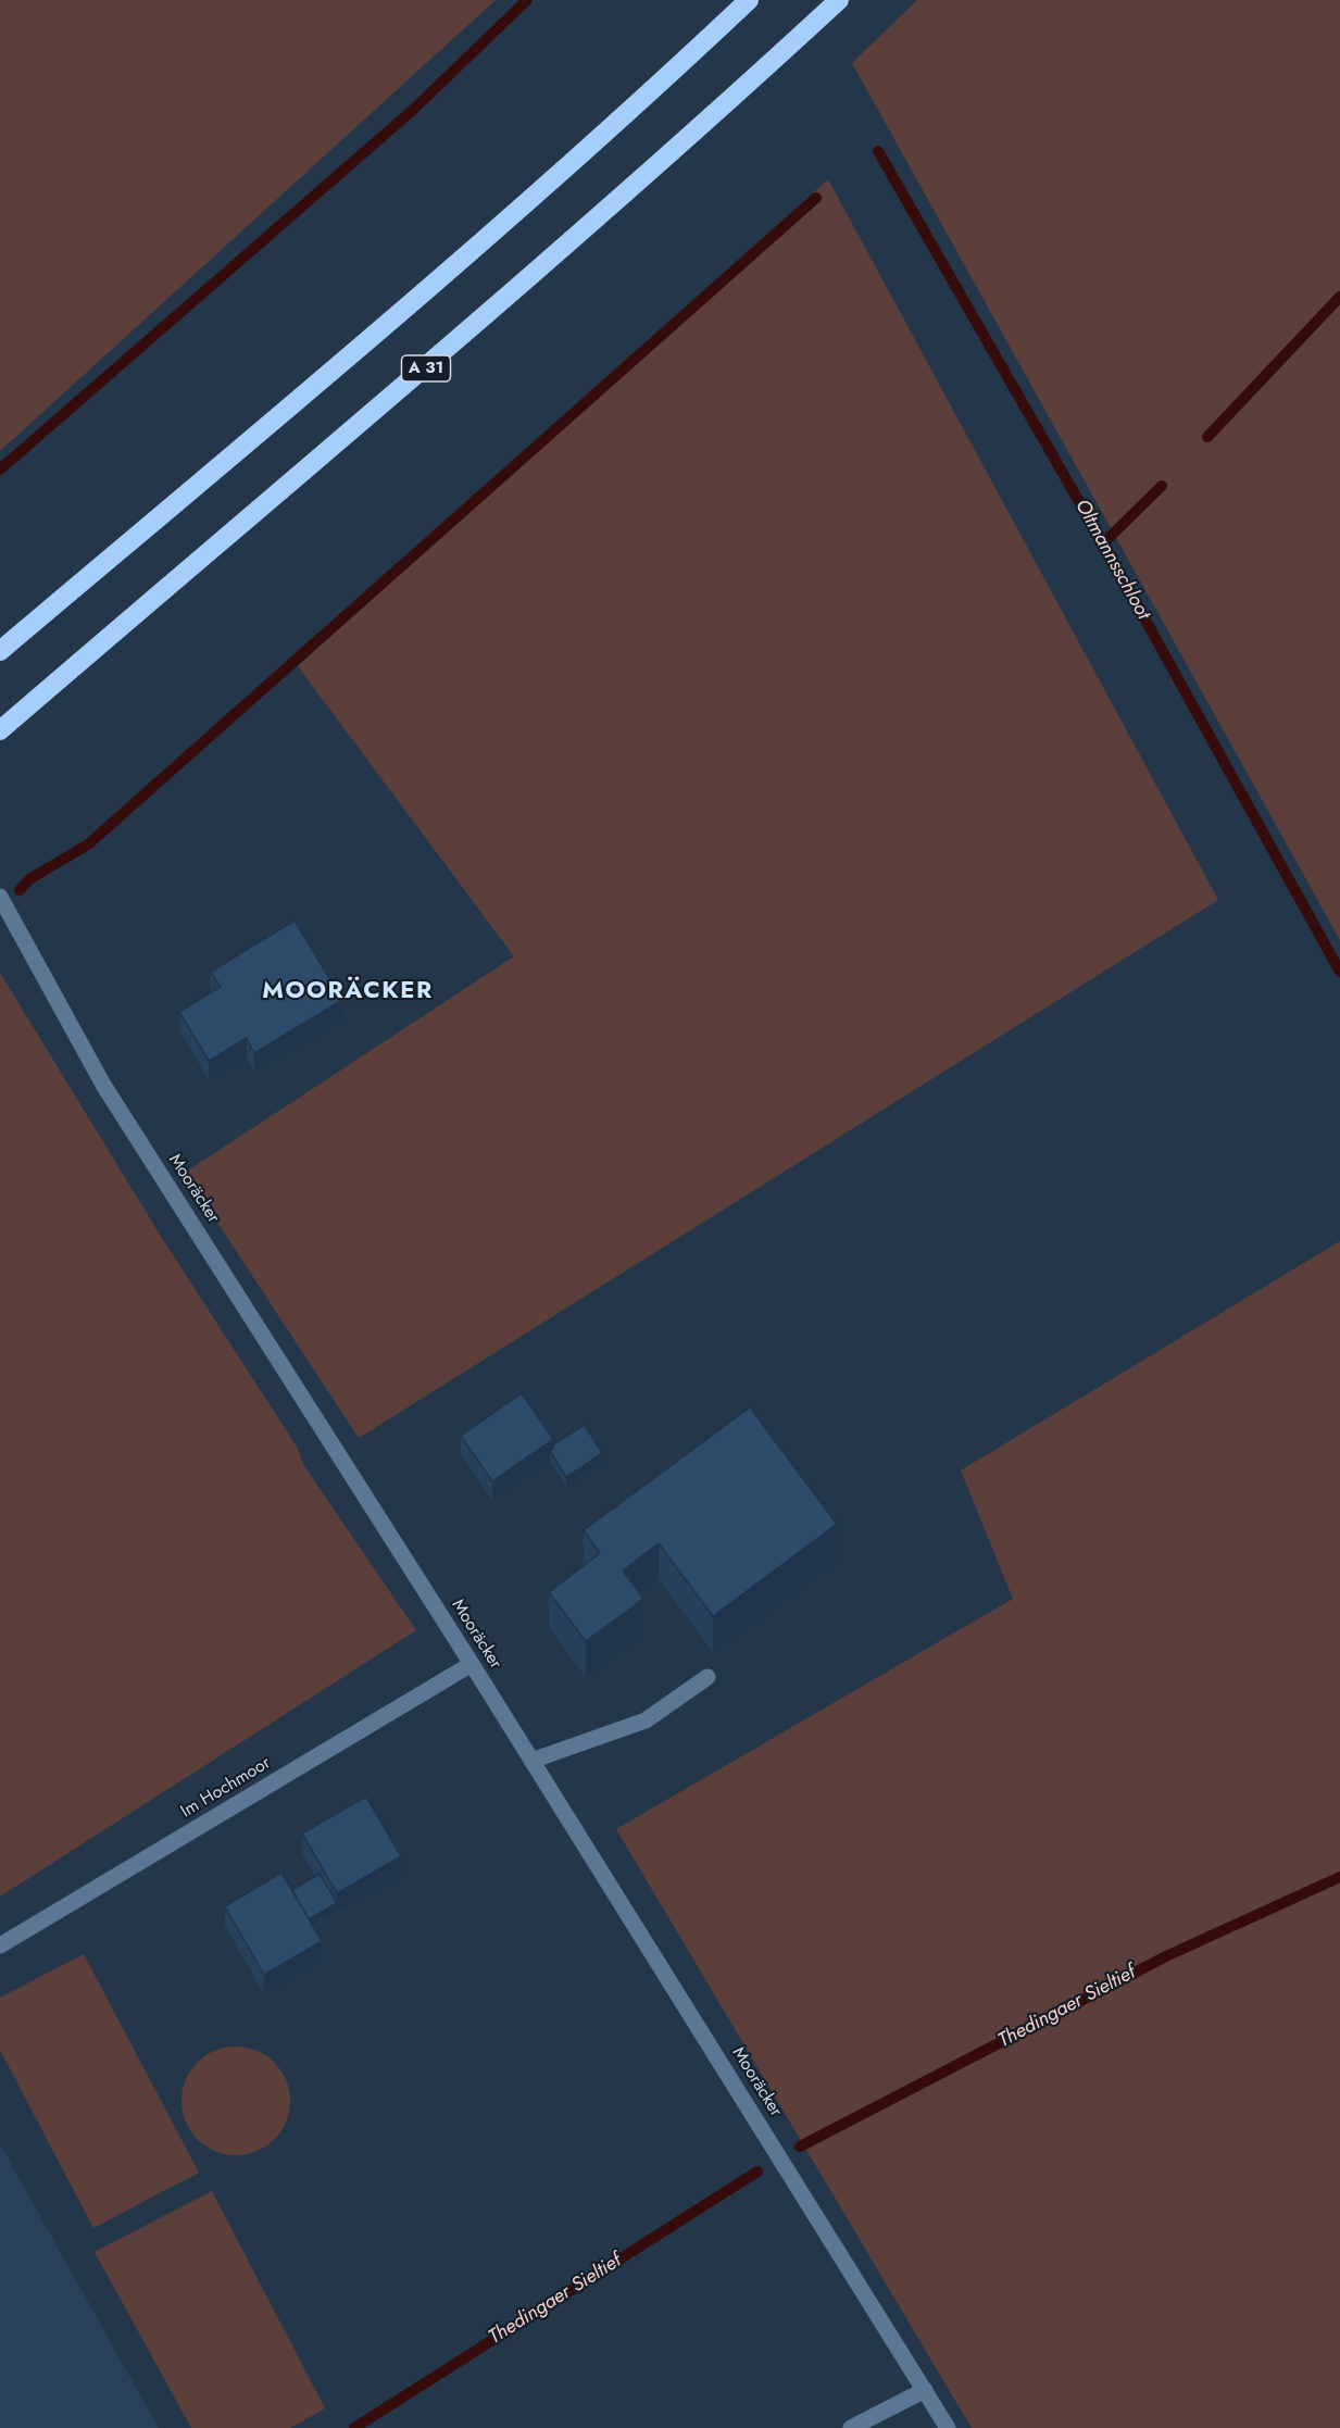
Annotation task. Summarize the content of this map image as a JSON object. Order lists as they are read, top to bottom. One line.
{"streets":{"highway":["A 31"],"street":["Mooräcker","Im Hochmoor"]},"crossings":[["Mooräcker","Im Hochmoor"]],"districts":["MOORÄCKER"],"water":["Oltmannsschloot","Thedingaer Sieltief"]}
